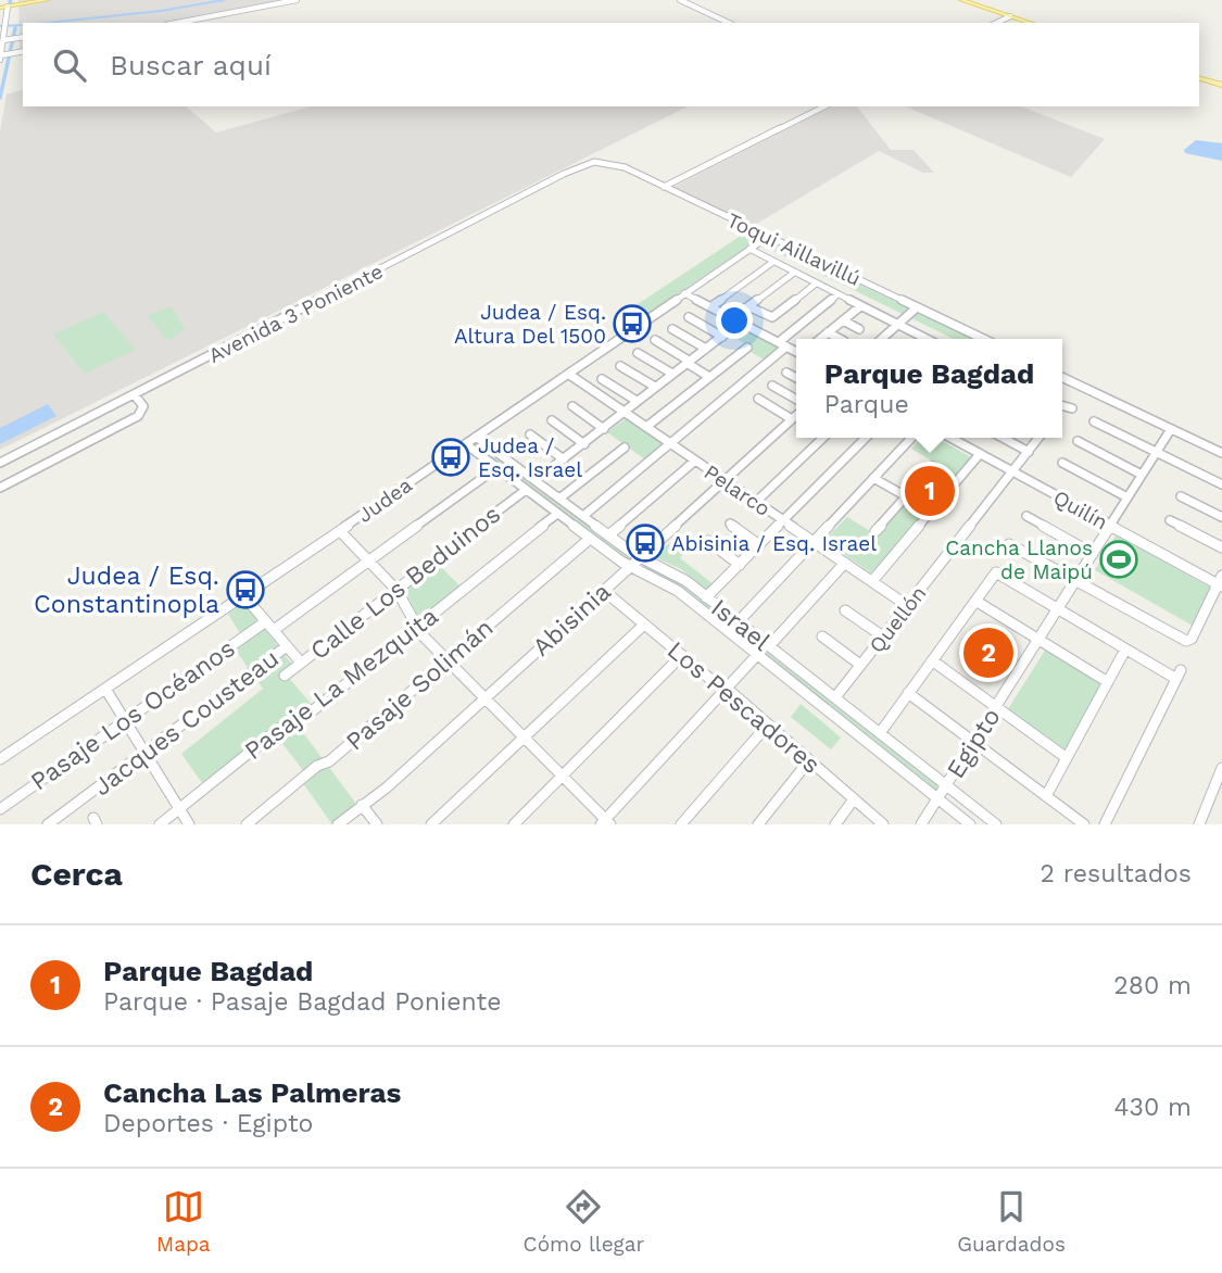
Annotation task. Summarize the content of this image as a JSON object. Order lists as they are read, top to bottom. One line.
{"streets":{"street":["Toqui Aillavillú","Avenida 3 Poniente","Pelarco","Judea","Quilín","Calle Los Beduinos","Abisinia","Quellón","Israel","Pasaje La Mezquita","Pasaje Solimán","Los Pescadores","Pasaje Los Océanos","Jacques Cousteau","Egipto"]},"crossings":[["Toqui Aillavillú","Avenida 3 Poniente"],["Toqui Aillavillú","Judea"],["Pelarco","Judea"],["Pelarco","Abisinia"],["Pelarco","Quellón"],["Judea","Israel"],["Quilín","Quellón"],["Quilín","Egipto"],["Calle Los Beduinos","Israel"],["Abisinia","Israel"],["Abisinia","Los Pescadores"],["Quellón","Israel"],["Israel","Pasaje La Mezquita"],["Israel","Pasaje Solimán"],["Israel","Pasaje Los Océanos"],["Israel","Egipto"]],"places":{"bus stop":["Judea / Esq. Altura Del 1500","Judea / Esq. Israel","Abisinia / Esq. Israel","Judea / Esq. Constantinopla"],"sports":["Cancha Llanos de Maipú"]},"page":{"search":"Buscar aquí","popup":["Parque Bagdad","Parque"],"pins":["1","2"],"heading":["Cerca","2 resultados"],"list":[{"mark":"1","name":"Parque Bagdad","note":"Parque · Pasaje Bagdad Poniente","value":"280 m"},{"mark":"2","name":"Cancha Las Palmeras","note":"Deportes · Egipto","value":"430 m"}],"nav":["Mapa","Cómo llegar","Guardados"]}}
